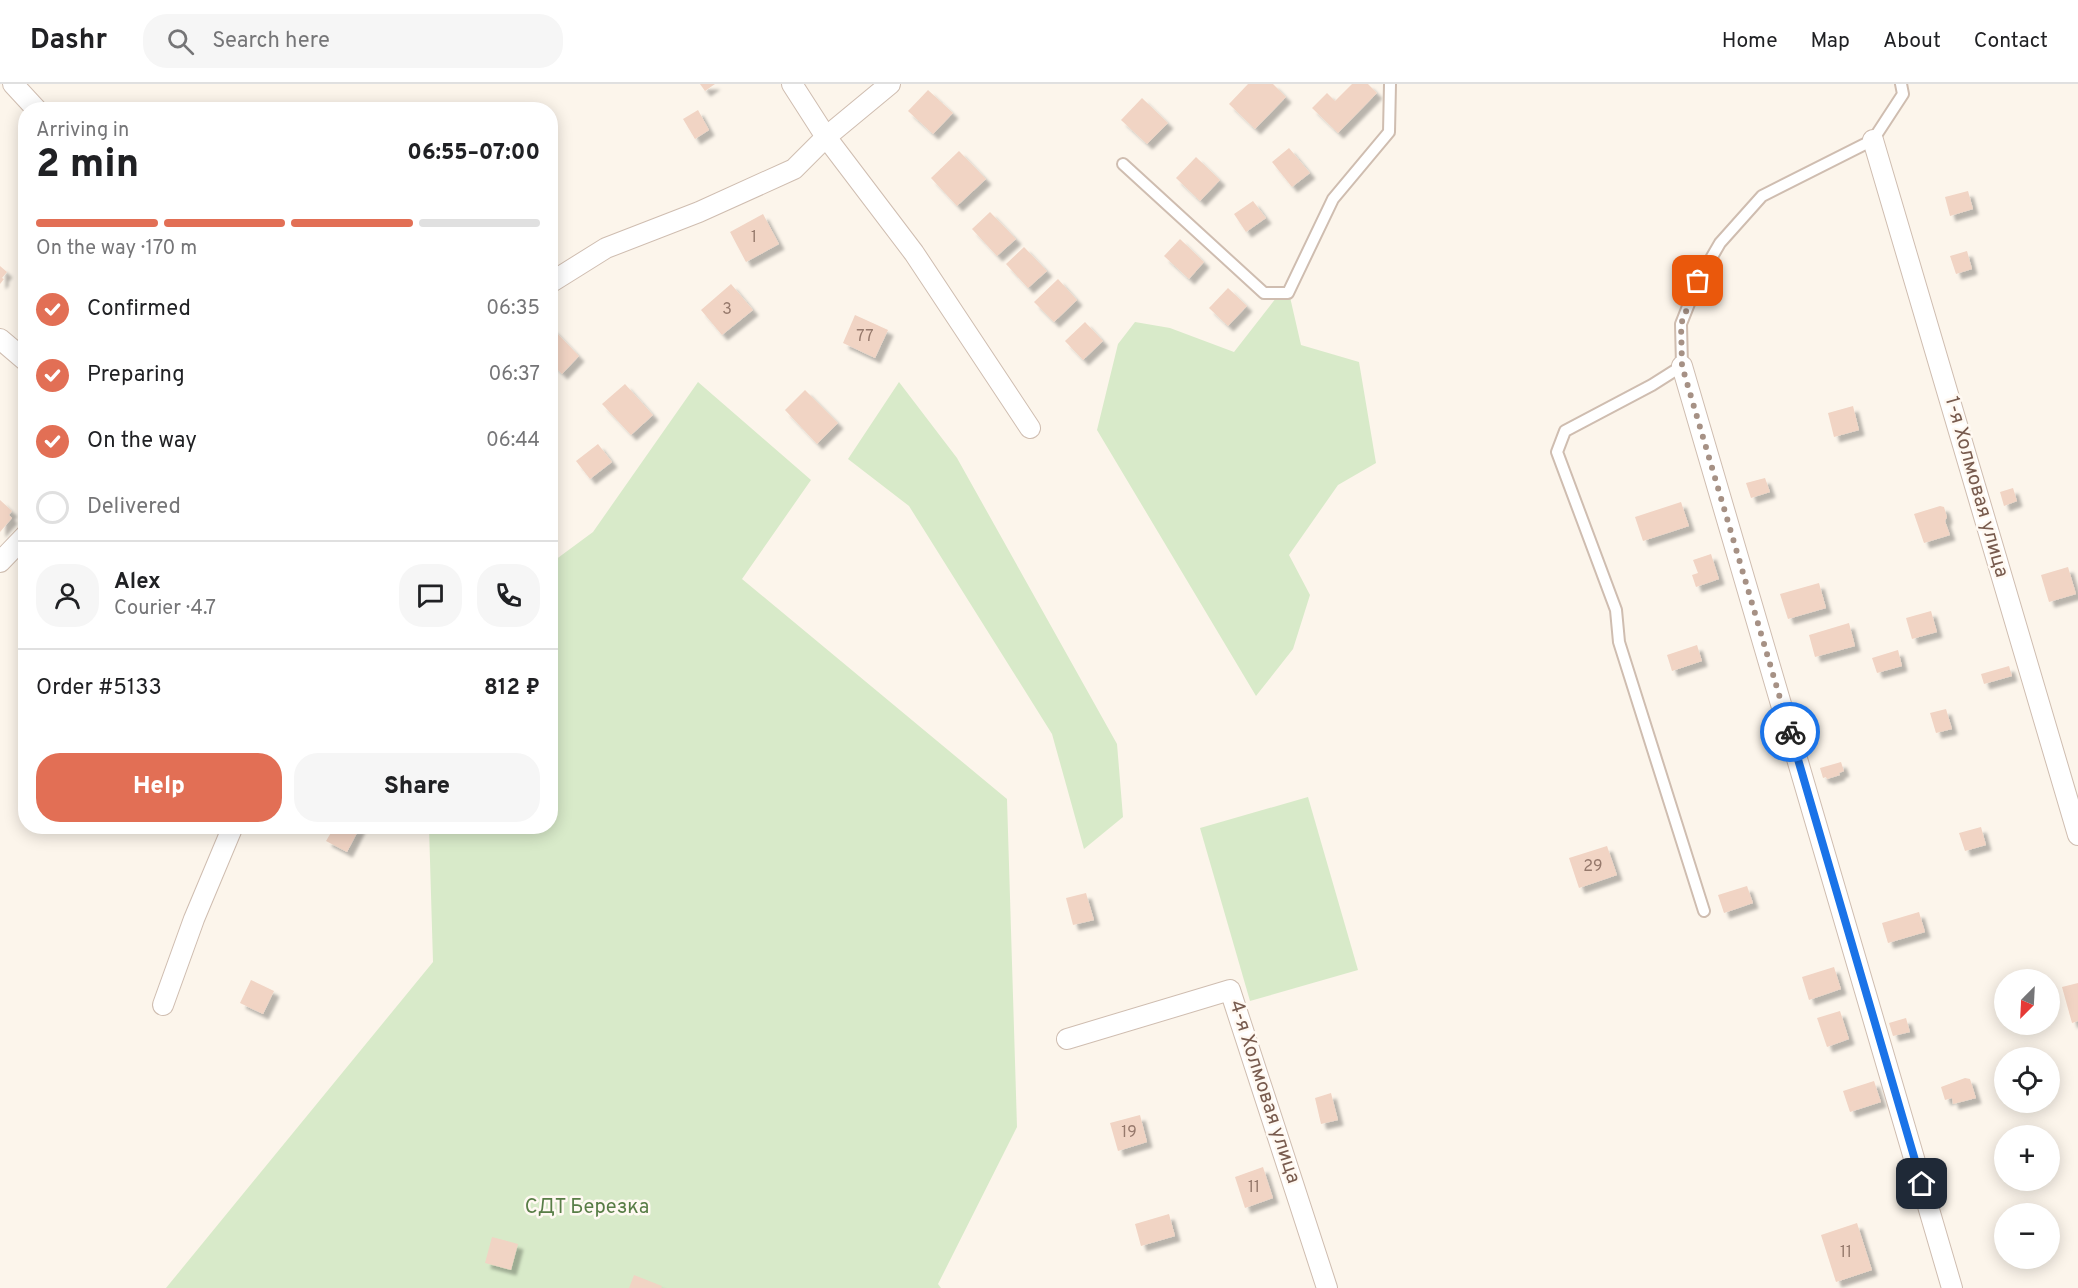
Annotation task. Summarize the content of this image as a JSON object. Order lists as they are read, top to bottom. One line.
{"streets":{"street":["1-я Холмовая улица","4-я Холмовая улица"]},"parks":["СДТ Березка"],"house_numbers":["1","3","77","29","19","11","11"],"north":"bottom left","page":{"header":"Dashr","search":"Search here","nav":["Home","Map","About","Contact"],"heading":["2 min","Arriving in","06:55–07:00"],"panel":["Alex","Courier · 4.7","Order #5133","812 ₽"],"bar":"On the way · 170 m","list":[["Confirmed","06:35"],["Preparing","06:37"],["On the way","06:44"],"Delivered"],"buttons":["Help","Share"],"map_buttons":["+","−"]}}
